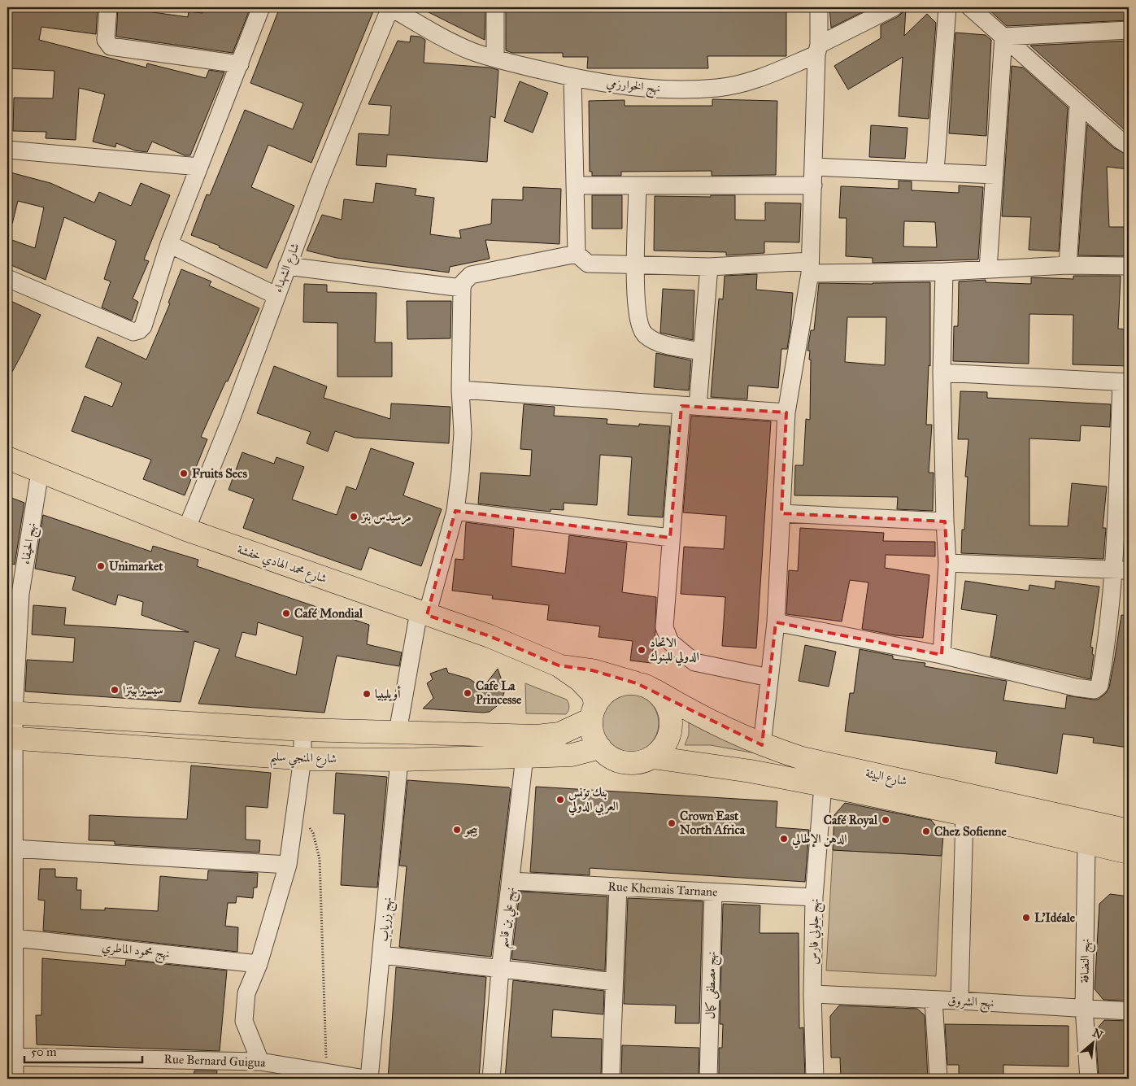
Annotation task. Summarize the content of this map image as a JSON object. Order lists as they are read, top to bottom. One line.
{"streets":{"main road":["شارع محمد الهادي خفشة","شارع المنجي سليم","شارع البيئة"],"street":["نهج الخوارزمي","شارع الشهداء","نهج الحيفاء","Rue Khemais Tarnane","نهج علي بن قاسم","نهج زرياب","نهج جلولي فارس","نهج محمود الماطري","نهج النضافة","نهج مصطفى كمال","نهج الشروق","Rue Bernard Guigua"]},"crossings":[["نهج الخوارزمي","شارع الشهداء"],["شارع الشهداء","شارع محمد الهادي خفشة"],["نهج الحيفاء","شارع محمد الهادي خفشة"],["نهج الحيفاء","شارع المنجي سليم"],["نهج الحيفاء","نهج محمود الماطري"],["نهج الحيفاء","Rue Bernard Guigua"],["شارع محمد الهادي خفشة","شارع البيئة"],["شارع المنجي سليم","شارع البيئة"],["شارع المنجي سليم","نهج علي بن قاسم"],["شارع المنجي سليم","نهج زرياب"],["شارع البيئة","نهج جلولي فارس"],["شارع البيئة","نهج النضافة"],["Rue Khemais Tarnane","نهج علي بن قاسم"],["Rue Khemais Tarnane","نهج جلولي فارس"],["Rue Khemais Tarnane","نهج مصطفى كمال"],["نهج جلولي فارس","نهج الشروق"],["نهج النضافة","نهج الشروق"]],"places":["Fruits Secs","مرسيدس بنز","Unimarket","Café Mondial","الاتحاد الدولي للبنوك","سيسيز بيتزا","Cafe La Princesse","أويليبيا","بنك تونس العربي الدولي","Café Royal","Crown East North Africa","بيجو","Chez Sofienne","الدهن الإطالي","L'Idéale"],"scale_bar":"50 m","north":"top right"}
